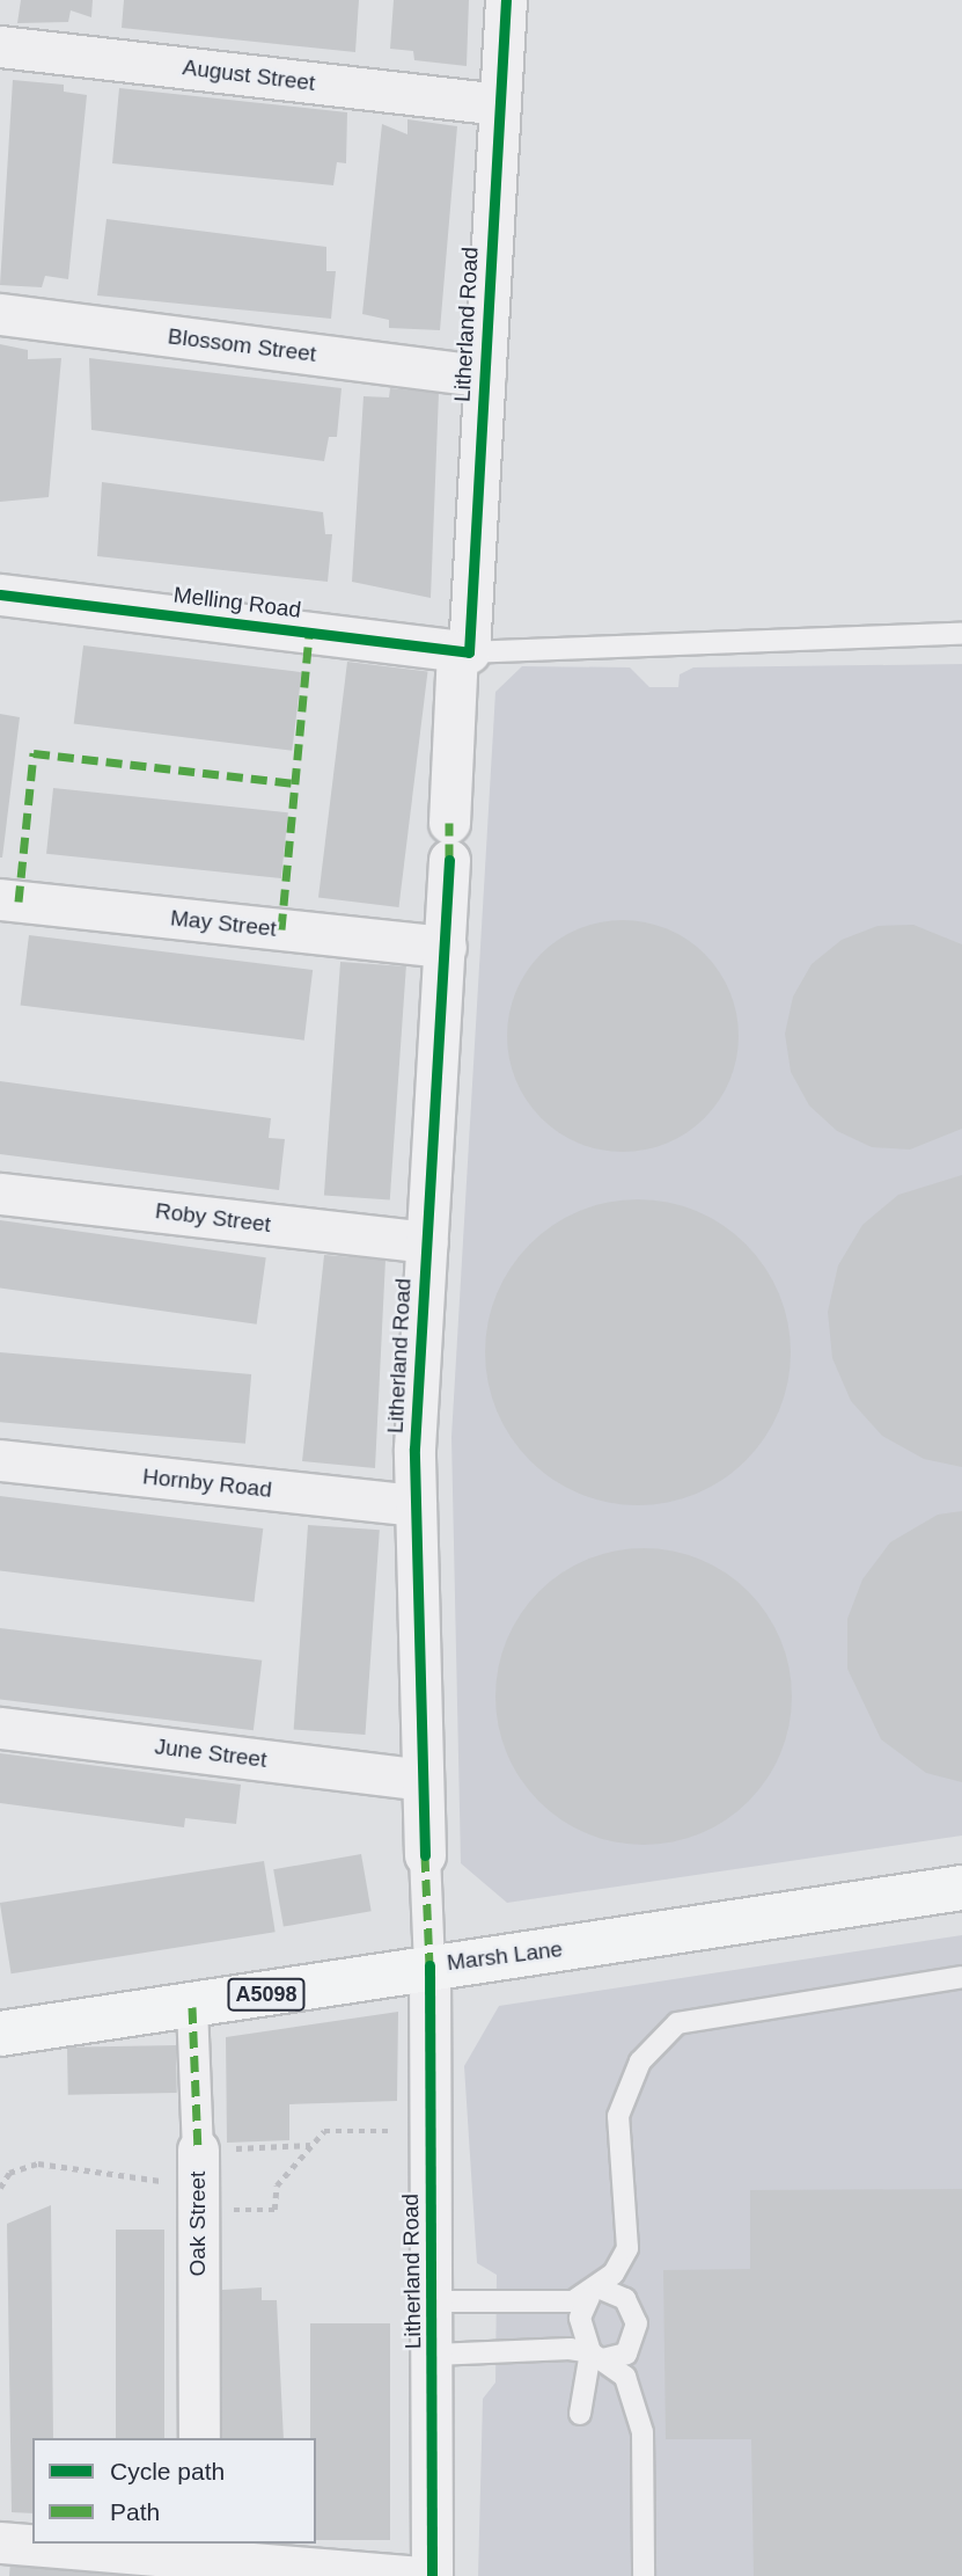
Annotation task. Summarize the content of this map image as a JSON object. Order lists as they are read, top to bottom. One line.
{"streets":{"main road":["Marsh Lane","A5098"],"street":["August Street","Litherland Road","Blossom Street","Melling Road","May Street","Roby Street","Hornby Road","June Street","Oak Street"]},"crossings":[["August Street","Litherland Road"],["Litherland Road","Blossom Street"],["Litherland Road","Melling Road"],["Litherland Road","May Street"],["Litherland Road","Roby Street"],["Litherland Road","Hornby Road"],["Litherland Road","June Street"],["Litherland Road","Marsh Lane"],["Marsh Lane","Oak Street"]],"legend":["Cycle path","Path"]}
